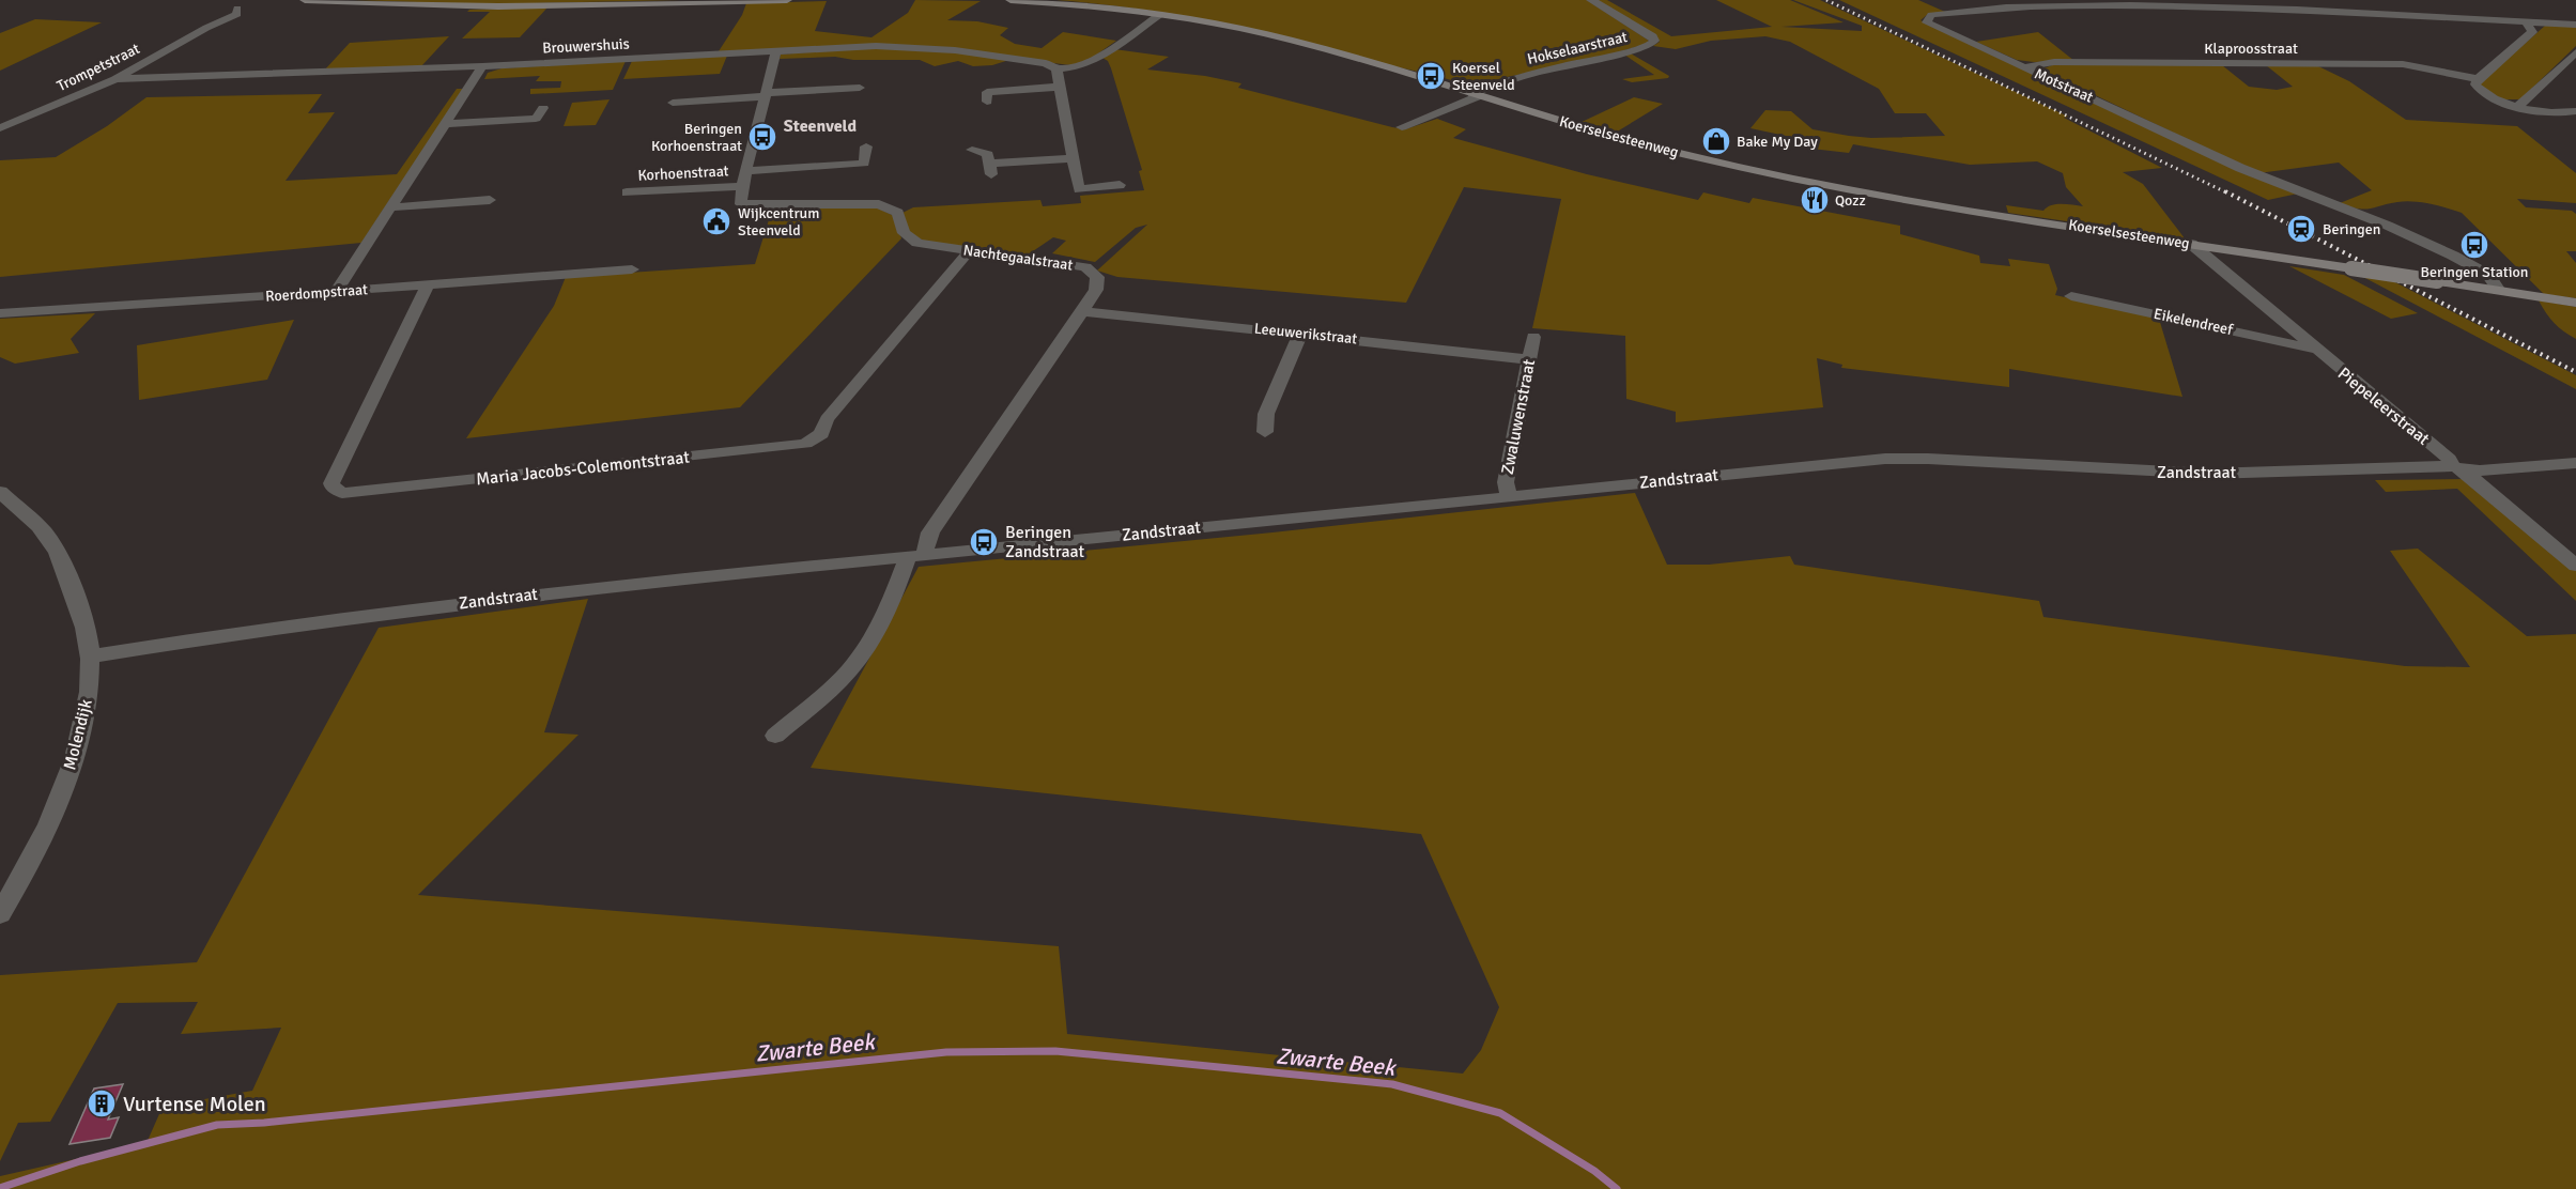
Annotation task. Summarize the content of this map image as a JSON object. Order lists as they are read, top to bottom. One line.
{"streets":{"street":["Brouwershuis","Hokselaarstraat","Klaproosstraat","Trompetstraat","Motstraat","Koerselsesteenweg","Korhoenstraat","Nachtegaalstraat","Roerdompstraat","Eikelendreef","Leeuwerikstraat","Piepeleerstraat","Zwaluwenstraat","Maria Jacobs-Colemontstraat","Zandstraat","Molendijk"]},"crossings":[["Brouwershuis","Trompetstraat"],["Brouwershuis","Korhoenstraat"],["Hokselaarstraat","Koerselsesteenweg"],["Klaproosstraat","Motstraat"],["Motstraat","Koerselsesteenweg"],["Koerselsesteenweg","Piepeleerstraat"],["Korhoenstraat","Nachtegaalstraat"],["Nachtegaalstraat","Leeuwerikstraat"],["Nachtegaalstraat","Maria Jacobs-Colemontstraat"],["Nachtegaalstraat","Zandstraat"],["Roerdompstraat","Maria Jacobs-Colemontstraat"],["Eikelendreef","Piepeleerstraat"],["Leeuwerikstraat","Zwaluwenstraat"],["Piepeleerstraat","Zandstraat"],["Zwaluwenstraat","Zandstraat"],["Zandstraat","Molendijk"]],"districts":["Steenveld"],"water":["Zwarte Beek"],"places":{"bus stop":["Koersel Steenveld","Beringen Korhoenstraat","Beringen Station","Beringen Zandstraat"],"shop":["Bake My Day"],"restaurant":["Qozz"],"public building":["Wijkcentrum Steenveld"],"station":["Beringen"],"building":["Vurtense Molen"]}}
